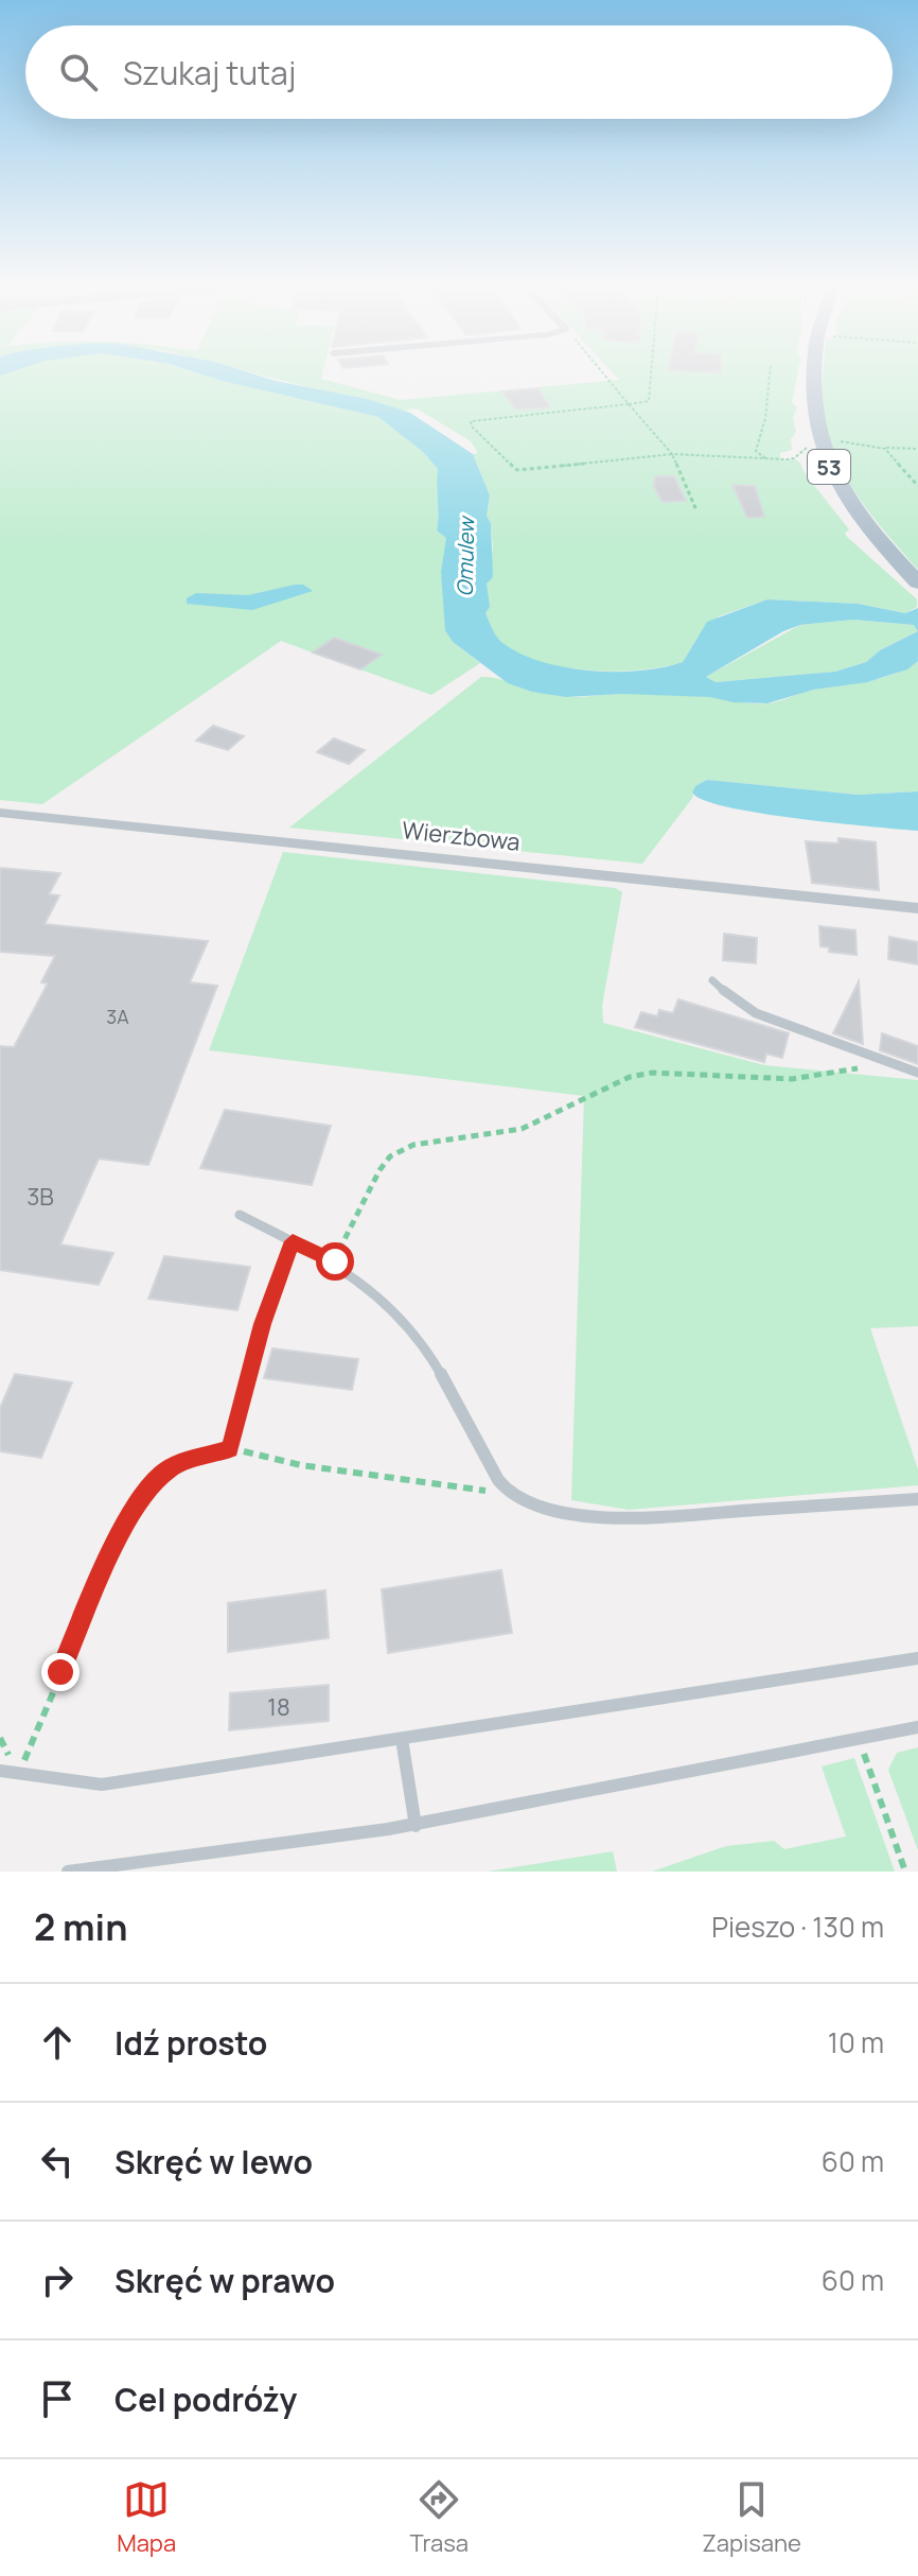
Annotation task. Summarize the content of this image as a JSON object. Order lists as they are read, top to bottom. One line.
{"streets":{"main road":["53"],"street":["Wierzbowa"]},"water":["Omulew"],"house_numbers":["3A","3B","18"],"page":{"search":"Szukaj tutaj","heading":["2 min","Pieszo · 130 m"],"list":[["Idź prosto","10 m"],["Skręć w lewo","60 m"],["Skręć w prawo","60 m"],"Cel podróży"],"nav":["Mapa","Trasa","Zapisane"]}}
